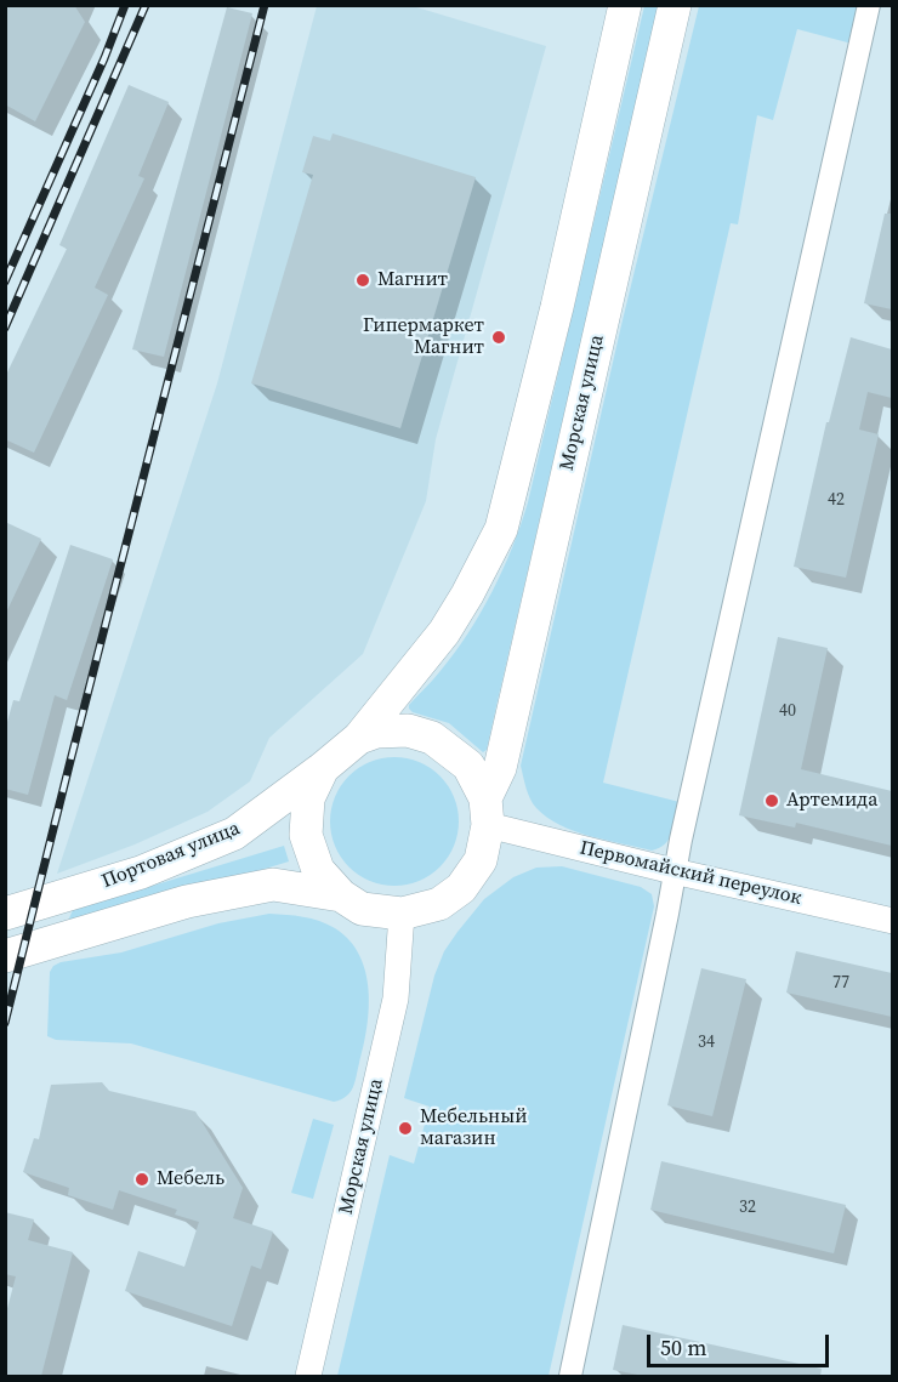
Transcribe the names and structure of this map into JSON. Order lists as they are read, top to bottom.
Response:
{
  "streets": {
    "main road": ["Морская улица", "Портовая улица"],
    "street": ["Первомайский переулок"]
  },
  "crossings": [
    ["Морская улица", "Портовая улица"],
    ["Морская улица", "Первомайский переулок"],
    ["Портовая улица", "Первомайский переулок"]
  ],
  "places": [
    "Магнит",
    "Гипермаркет Магнит",
    "Артемида",
    "Мебельный магазин",
    "Мебель"
  ],
  "house_numbers": [
    "42",
    "40",
    "77",
    "34",
    "32"
  ],
  "scale_bar": "50 m"
}
